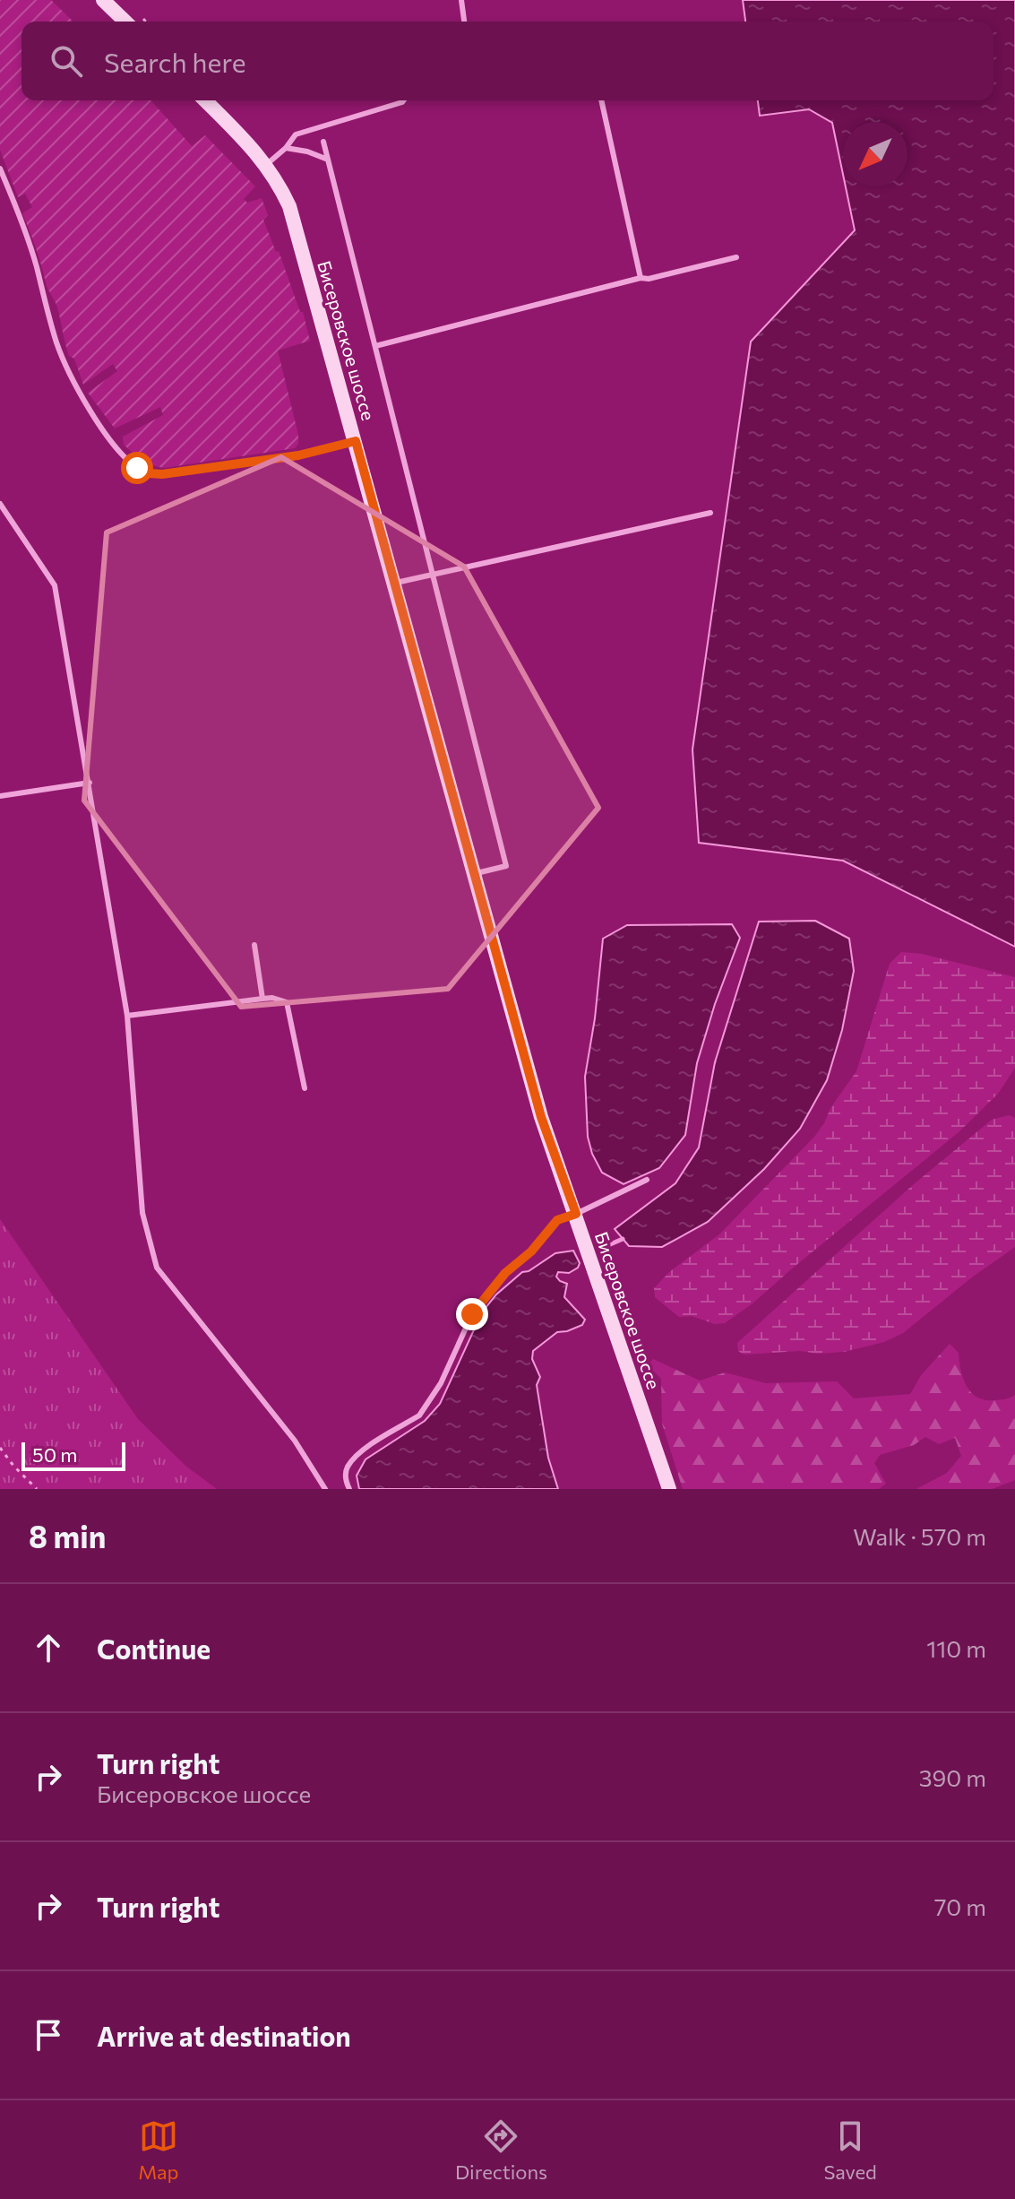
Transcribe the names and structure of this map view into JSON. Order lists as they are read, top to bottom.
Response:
{
  "streets": {
    "main road": ["Бисеровское шоссе"]
  },
  "scale_bar": "50 m",
  "north": "bottom left",
  "page": {
    "search": "Search here",
    "scale": "50 m",
    "heading": ["8 min", "Walk · 570 m"],
    "list": [
      ["Continue", "110 m"],
      ["Turn right", "Бисеровское шоссе", "390 m"],
      ["Turn right", "70 m"],
      "Arrive at destination"
    ],
    "nav": ["Map", "Directions", "Saved"]
  }
}
